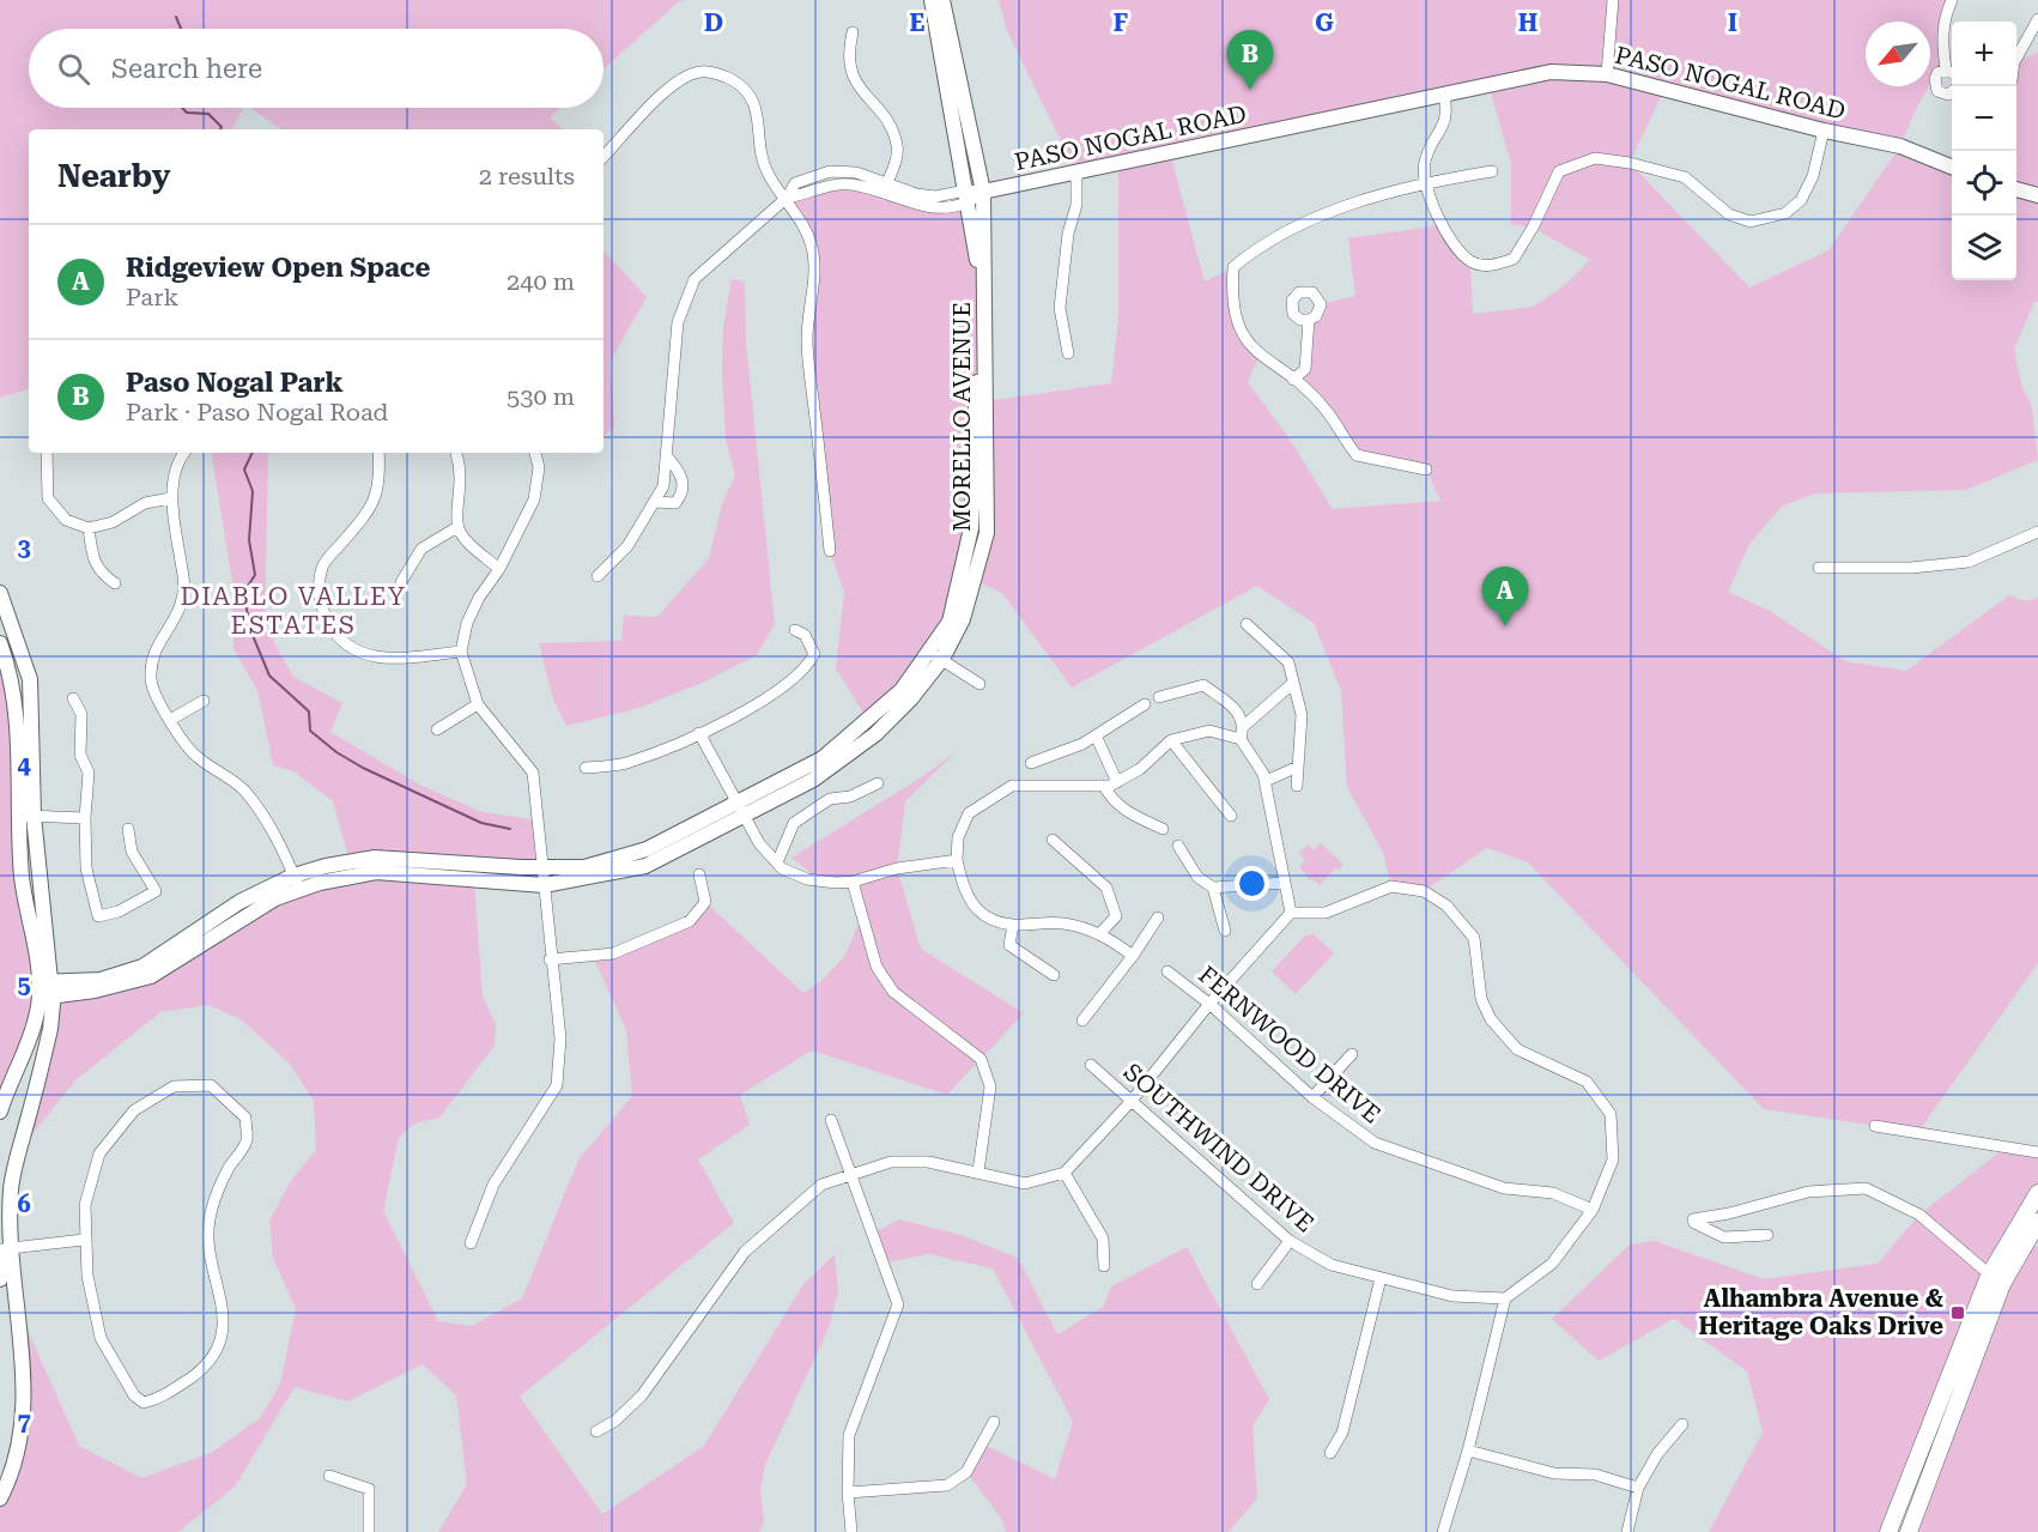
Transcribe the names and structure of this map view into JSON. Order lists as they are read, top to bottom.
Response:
{
  "streets": {
    "street": [
      "PASO NOGAL ROAD",
      "MORELLO AVENUE",
      "FERNWOOD DRIVE",
      "SOUTHWIND DRIVE"
    ]
  },
  "crossings": [
    ["PASO NOGAL ROAD", "MORELLO AVENUE"]
  ],
  "districts": ["DIABLO VALLEY ESTATES"],
  "places": {
    "transit": ["Alhambra Avenue & Heritage Oaks Drive"]
  },
  "north": "bottom left",
  "page": {
    "map_buttons": ["+", "−"],
    "search": "Search here",
    "pins": ["B", "A"],
    "heading": ["Nearby", "2 results"],
    "list": [
      {
        "mark": "A",
        "name": "Ridgeview Open Space",
        "note": "Park",
        "value": "240 m"
      },
      {
        "mark": "B",
        "name": "Paso Nogal Park",
        "note": "Park · Paso Nogal Road",
        "value": "530 m"
      }
    ]
  },
  "grid": {
    "columns": [
      "D",
      "E",
      "F",
      "G",
      "H",
      "I"
    ],
    "rows": [
      "3",
      "4",
      "5",
      "6",
      "7"
    ]
  }
}
